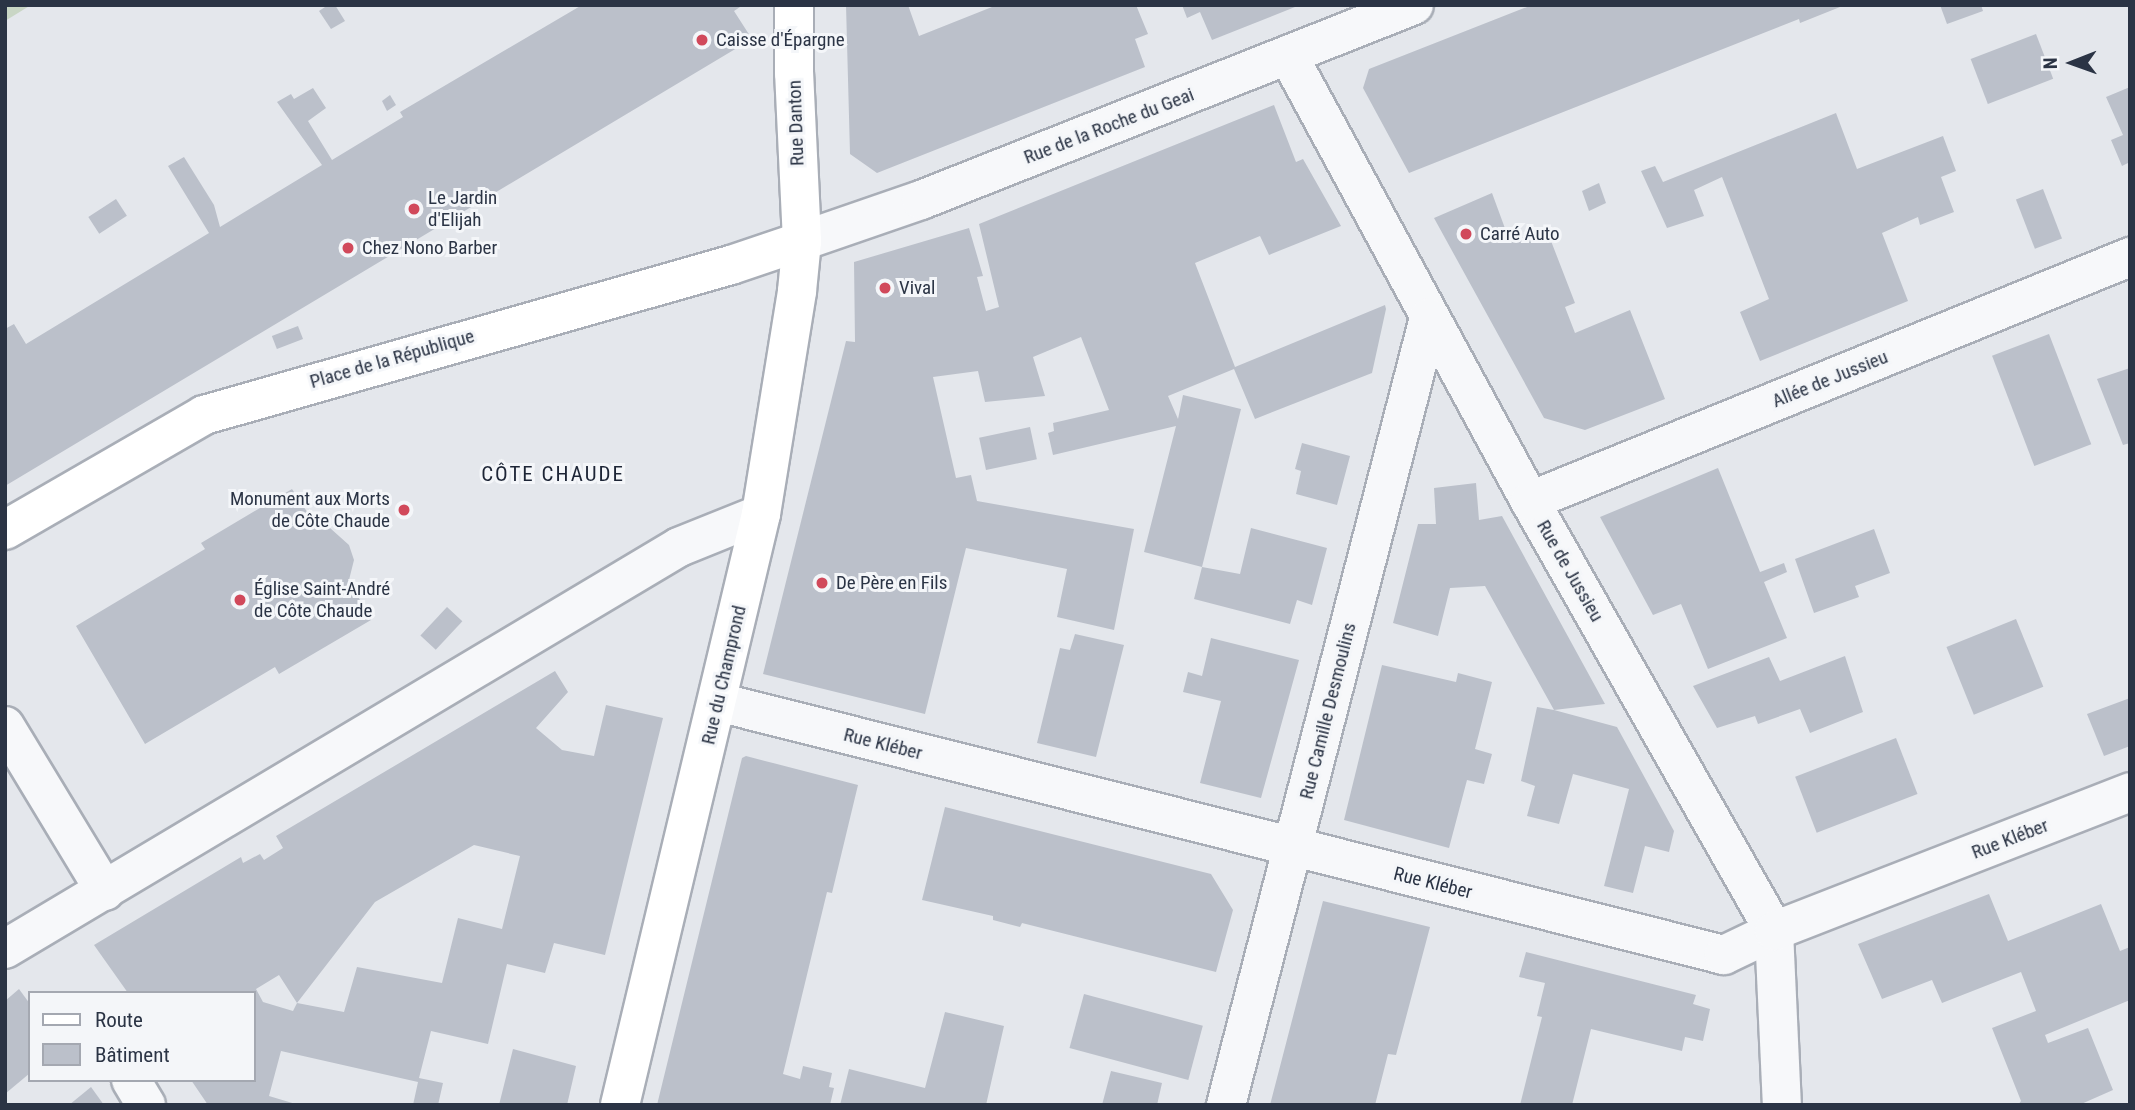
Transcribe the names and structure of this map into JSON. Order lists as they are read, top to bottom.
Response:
{
  "streets": {
    "street": [
      "Rue Danton",
      "Rue de la Roche du Geai",
      "Place de la République",
      "Allée de Jussieu",
      "Rue de Jussieu",
      "Rue du Champrond",
      "Rue Camille Desmoulins",
      "Rue Kléber"
    ]
  },
  "crossings": [
    ["Rue Danton", "Rue de la Roche du Geai"],
    ["Rue Danton", "Place de la République"],
    ["Rue Danton", "Rue du Champrond"],
    ["Rue de la Roche du Geai", "Place de la République"],
    ["Rue de la Roche du Geai", "Rue de Jussieu"],
    ["Rue de la Roche du Geai", "Rue du Champrond"],
    ["Place de la République", "Rue du Champrond"],
    ["Allée de Jussieu", "Rue de Jussieu"],
    ["Rue de Jussieu", "Rue Camille Desmoulins"],
    ["Rue de Jussieu", "Rue Kléber"],
    ["Rue du Champrond", "Rue Kléber"],
    ["Rue Camille Desmoulins", "Rue Kléber"]
  ],
  "districts": ["CÔTE CHAUDE"],
  "places": [
    "Caisse d'Épargne",
    "Le Jardin d'Elijah",
    "Carré Auto",
    "Chez Nono Barber",
    "Vival",
    "Monument aux Morts de Côte Chaude",
    "De Père en Fils",
    "Église Saint-André de Côte Chaude"
  ],
  "legend": ["Route", "Bâtiment"],
  "north": "left"
}
